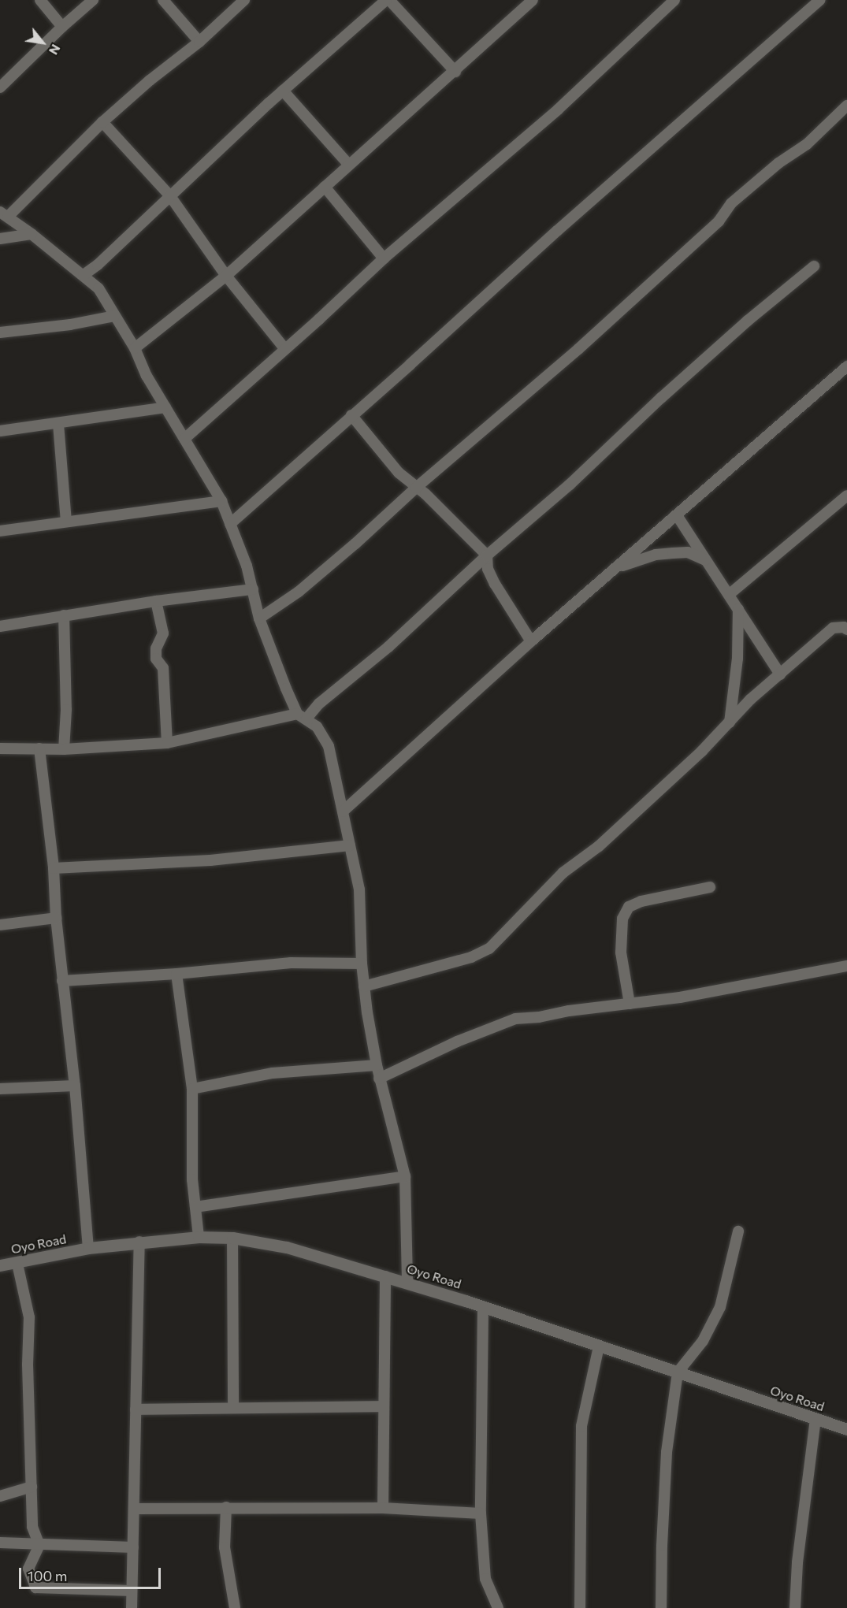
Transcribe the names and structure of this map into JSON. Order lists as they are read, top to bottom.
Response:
{
  "streets": {
    "street": ["Oyo Road"]
  },
  "scale_bar": "100 m",
  "north": "bottom right"
}
